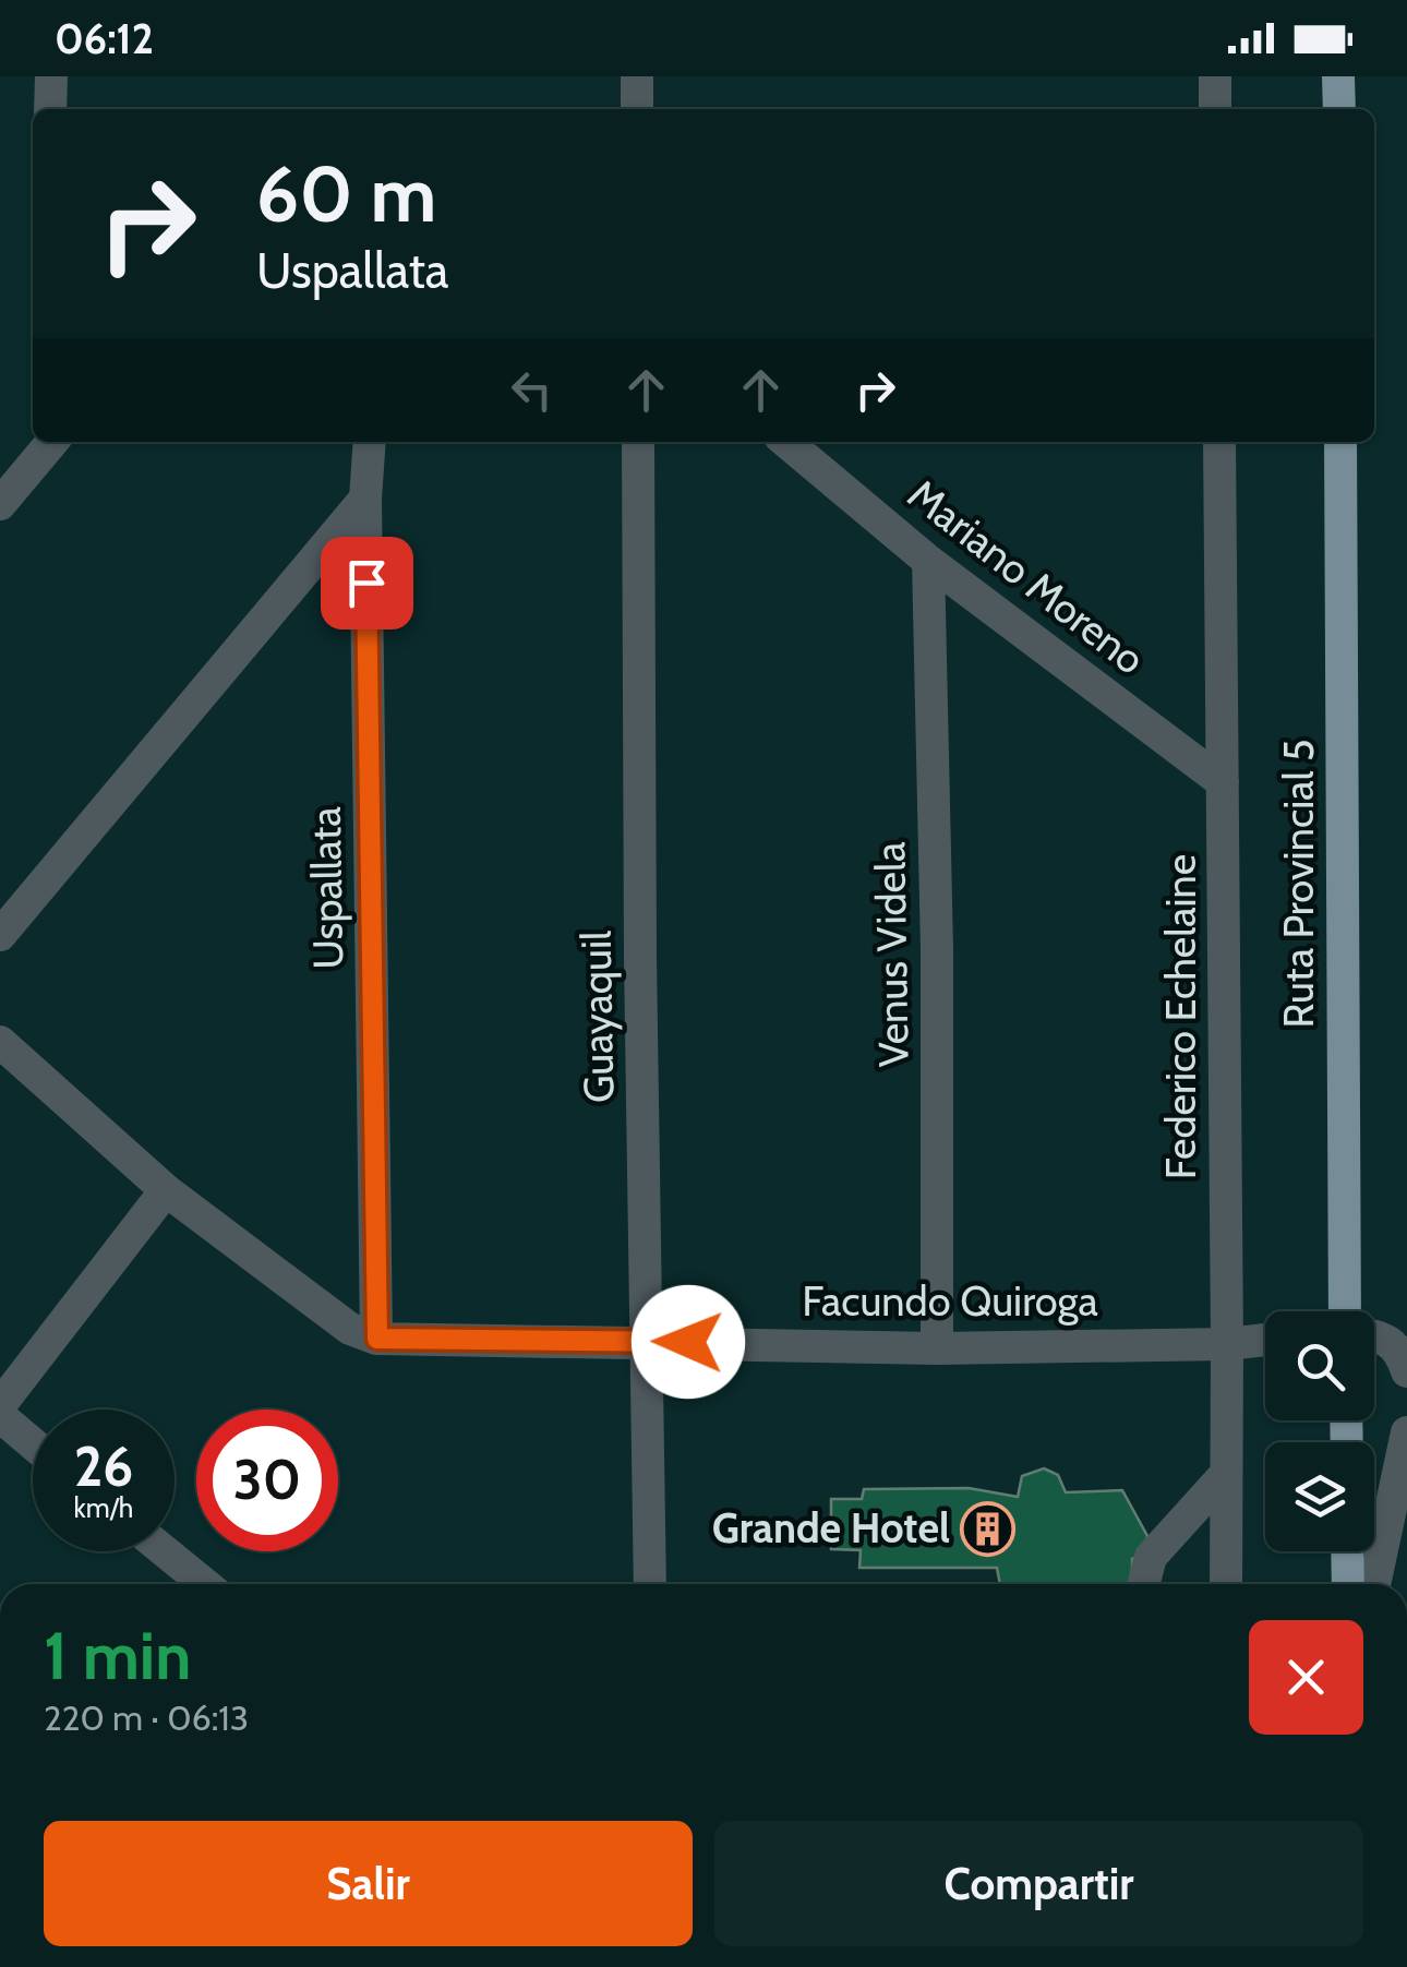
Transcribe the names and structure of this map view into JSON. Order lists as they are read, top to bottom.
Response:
{
  "streets": {
    "main road": ["Ruta Provincial 5"],
    "street": [
      "Mariano Moreno",
      "Uspallata",
      "Venus Videla",
      "Guayaquil",
      "Federico Echelaine",
      "Facundo Quiroga"
    ]
  },
  "crossings": [
    ["Mariano Moreno", "Venus Videla"],
    ["Mariano Moreno", "Federico Echelaine"],
    ["Uspallata", "Facundo Quiroga"],
    ["Venus Videla", "Facundo Quiroga"],
    ["Guayaquil", "Facundo Quiroga"],
    ["Federico Echelaine", "Facundo Quiroga"]
  ],
  "places": {
    "building": ["Grande Hotel"]
  },
  "page": {
    "status": "06:12",
    "turn": ["60 m", "Uspallata"],
    "speed": "26 km/h",
    "limit": "30",
    "heading": ["1 min", "220 m · 06:13"],
    "buttons": ["Salir", "Compartir"]
  }
}
